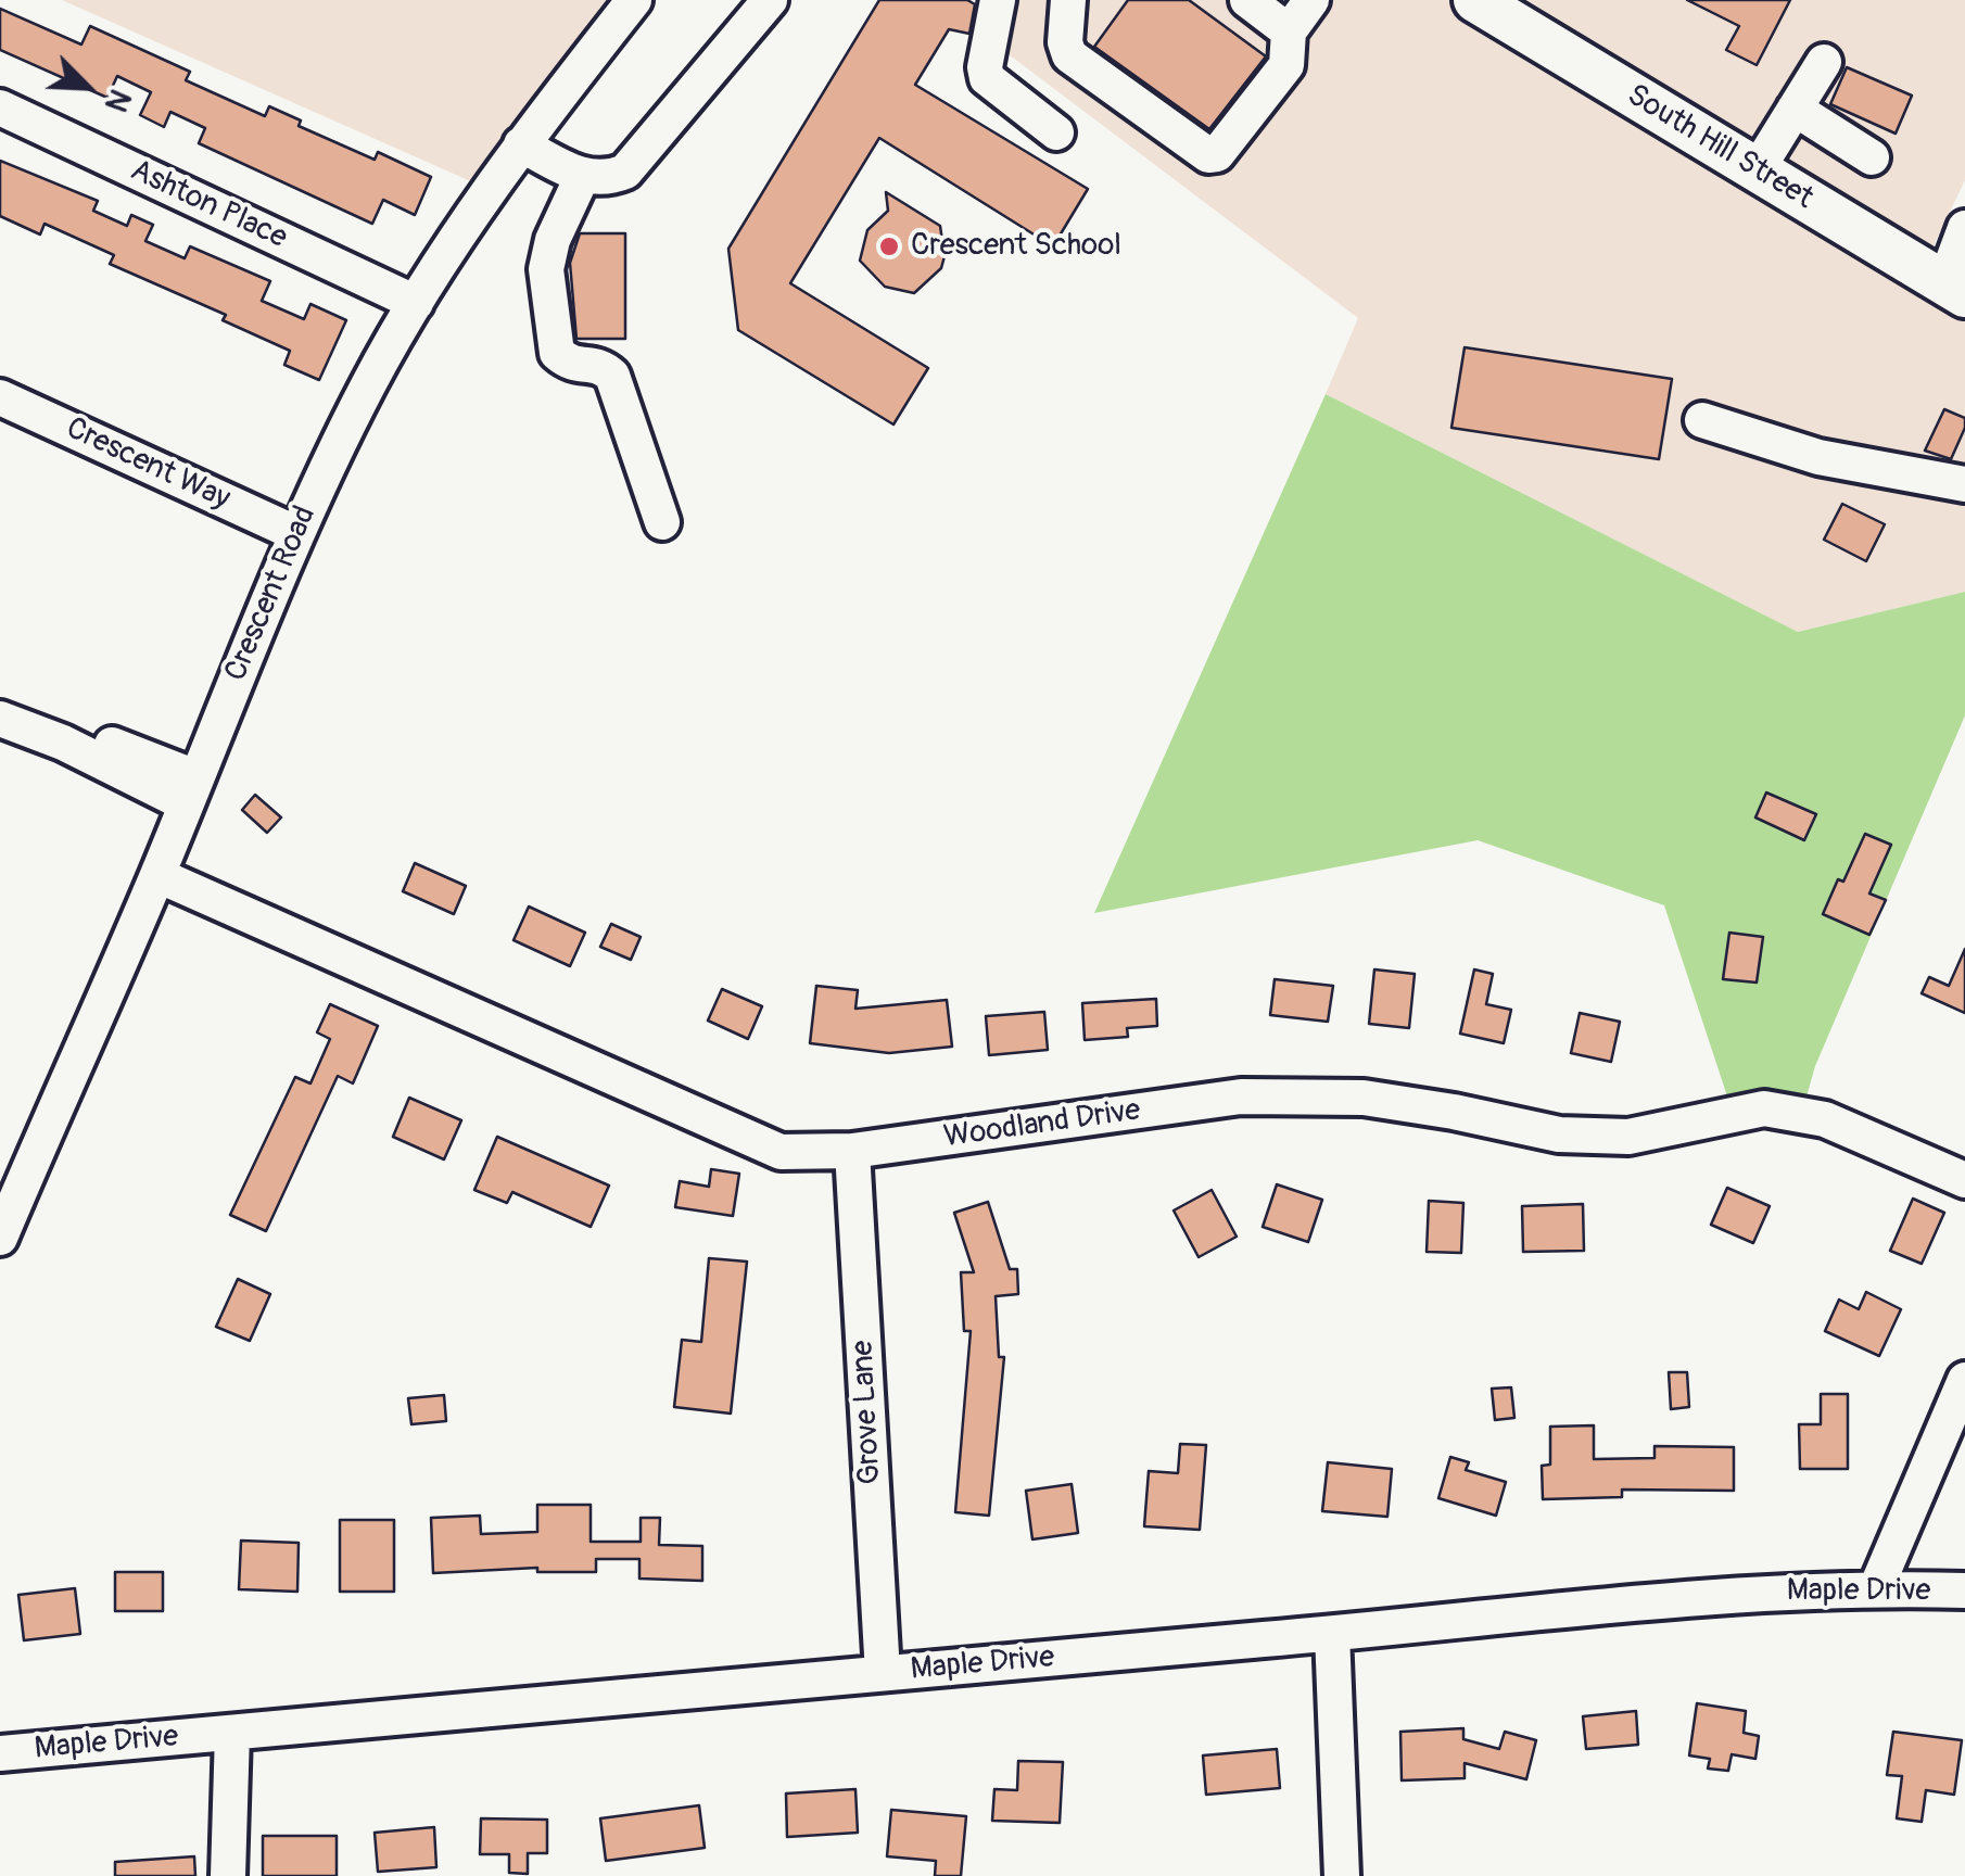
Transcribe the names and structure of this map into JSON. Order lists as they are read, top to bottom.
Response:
{
  "streets": {
    "main road": ["South Hill Street"],
    "street": [
      "Ashton Place",
      "Crescent Way",
      "Crescent Road",
      "Woodland Drive",
      "Grove Lane",
      "Maple Drive"
    ]
  },
  "crossings": [
    ["Ashton Place", "Crescent Road"],
    ["Crescent Way", "Crescent Road"],
    ["Crescent Road", "Woodland Drive"],
    ["Woodland Drive", "Grove Lane"],
    ["Grove Lane", "Maple Drive"]
  ],
  "places": ["Crescent School"],
  "north": "bottom right"
}
